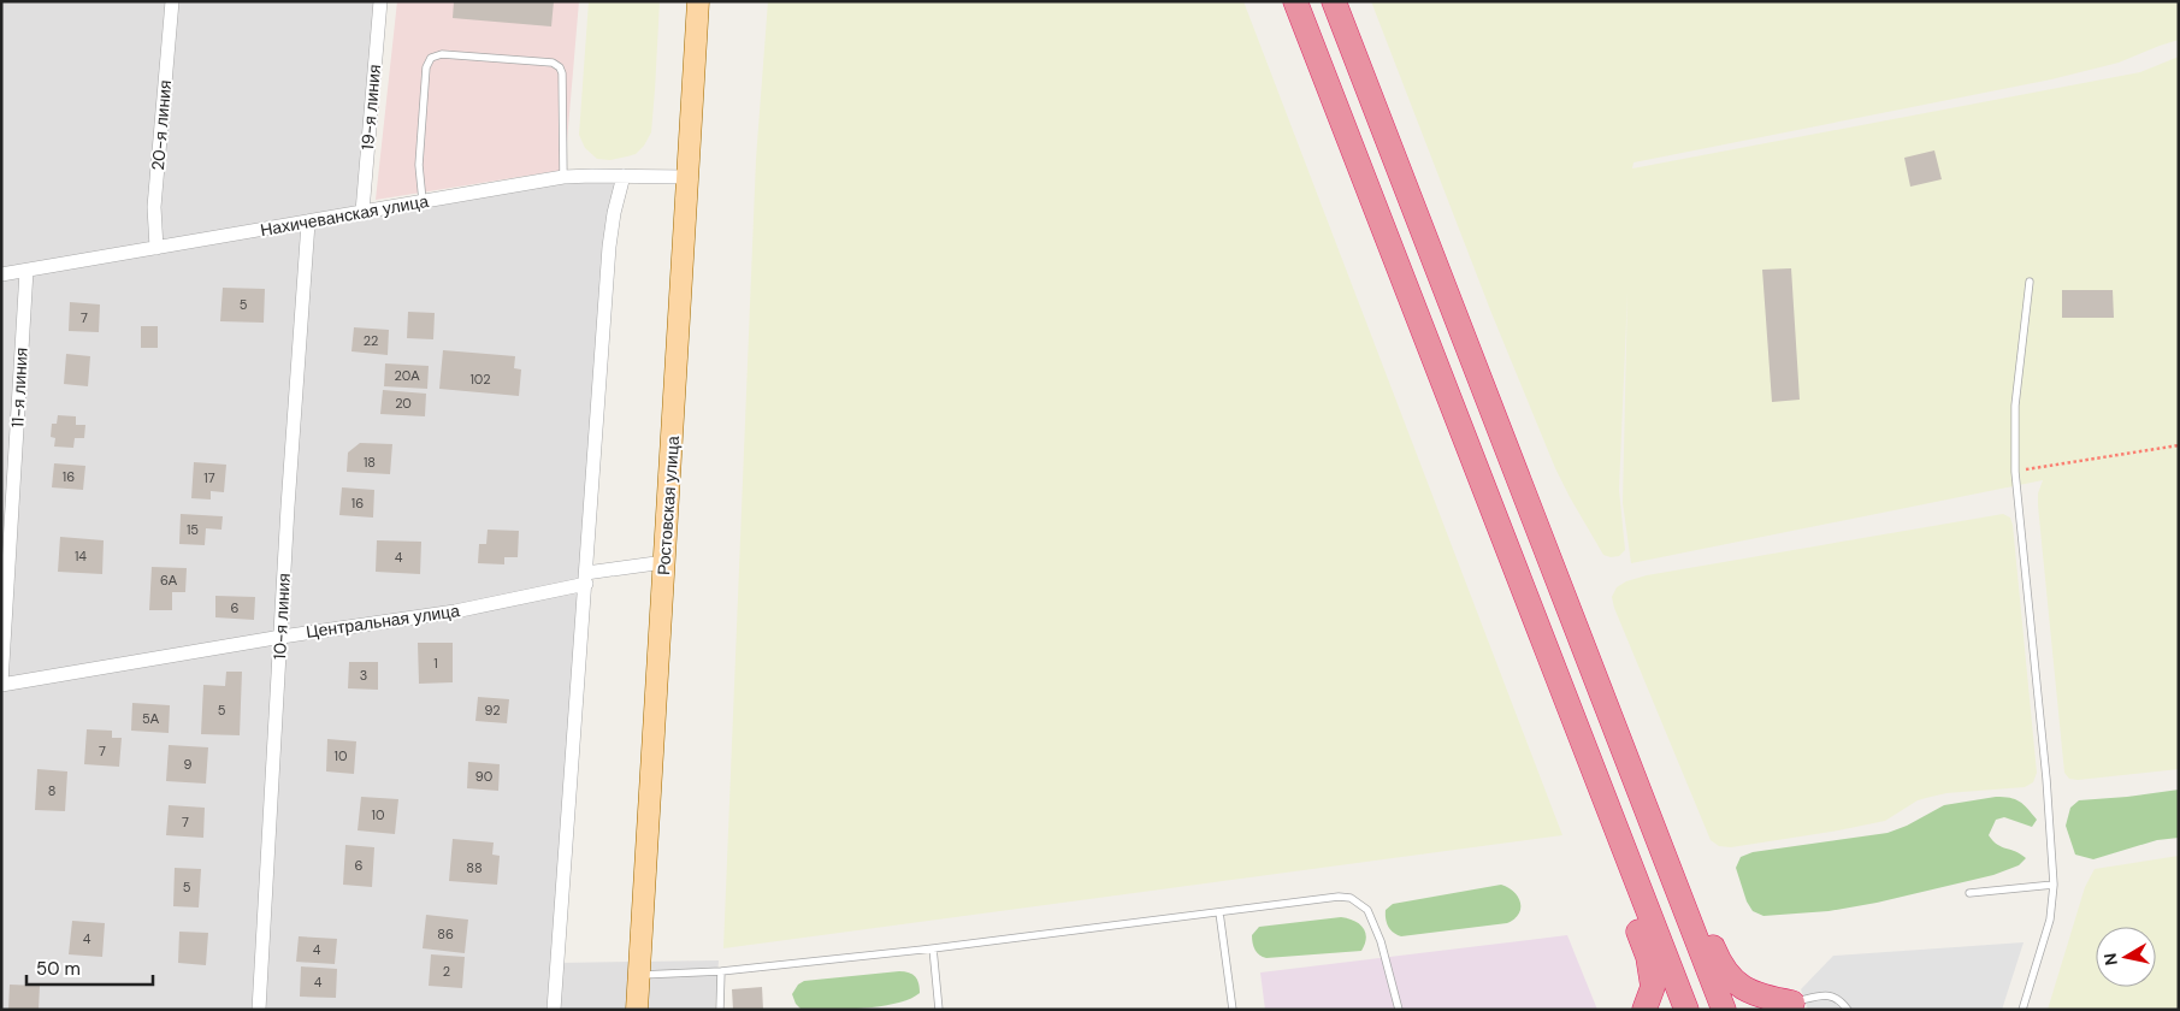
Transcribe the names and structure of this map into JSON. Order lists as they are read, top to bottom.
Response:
{
  "streets": {
    "main road": ["Ростовская улица"],
    "street": [
      "19-я линия",
      "20-я линия",
      "Нахичеванская улица",
      "11-я линия",
      "10-я линия",
      "Центральная улица"
    ]
  },
  "crossings": [
    ["19-я линия", "Нахичеванская улица"],
    ["20-я линия", "Нахичеванская улица"],
    ["Нахичеванская улица", "11-я линия"],
    ["Нахичеванская улица", "Ростовская улица"],
    ["Нахичеванская улица", "10-я линия"],
    ["11-я линия", "Центральная улица"],
    ["Ростовская улица", "Центральная улица"],
    ["10-я линия", "Центральная улица"]
  ],
  "house_numbers": [
    "5",
    "7",
    "22",
    "20А",
    "102",
    "20",
    "18",
    "16",
    "17",
    "16",
    "15",
    "14",
    "4",
    "6А",
    "6",
    "1",
    "3",
    "5",
    "92",
    "5А",
    "7",
    "10",
    "9",
    "90",
    "8",
    "10",
    "7",
    "6",
    "88",
    "5",
    "86",
    "4",
    "4",
    "2",
    "4"
  ],
  "scale_bar": "50 m",
  "north": "left"
}
